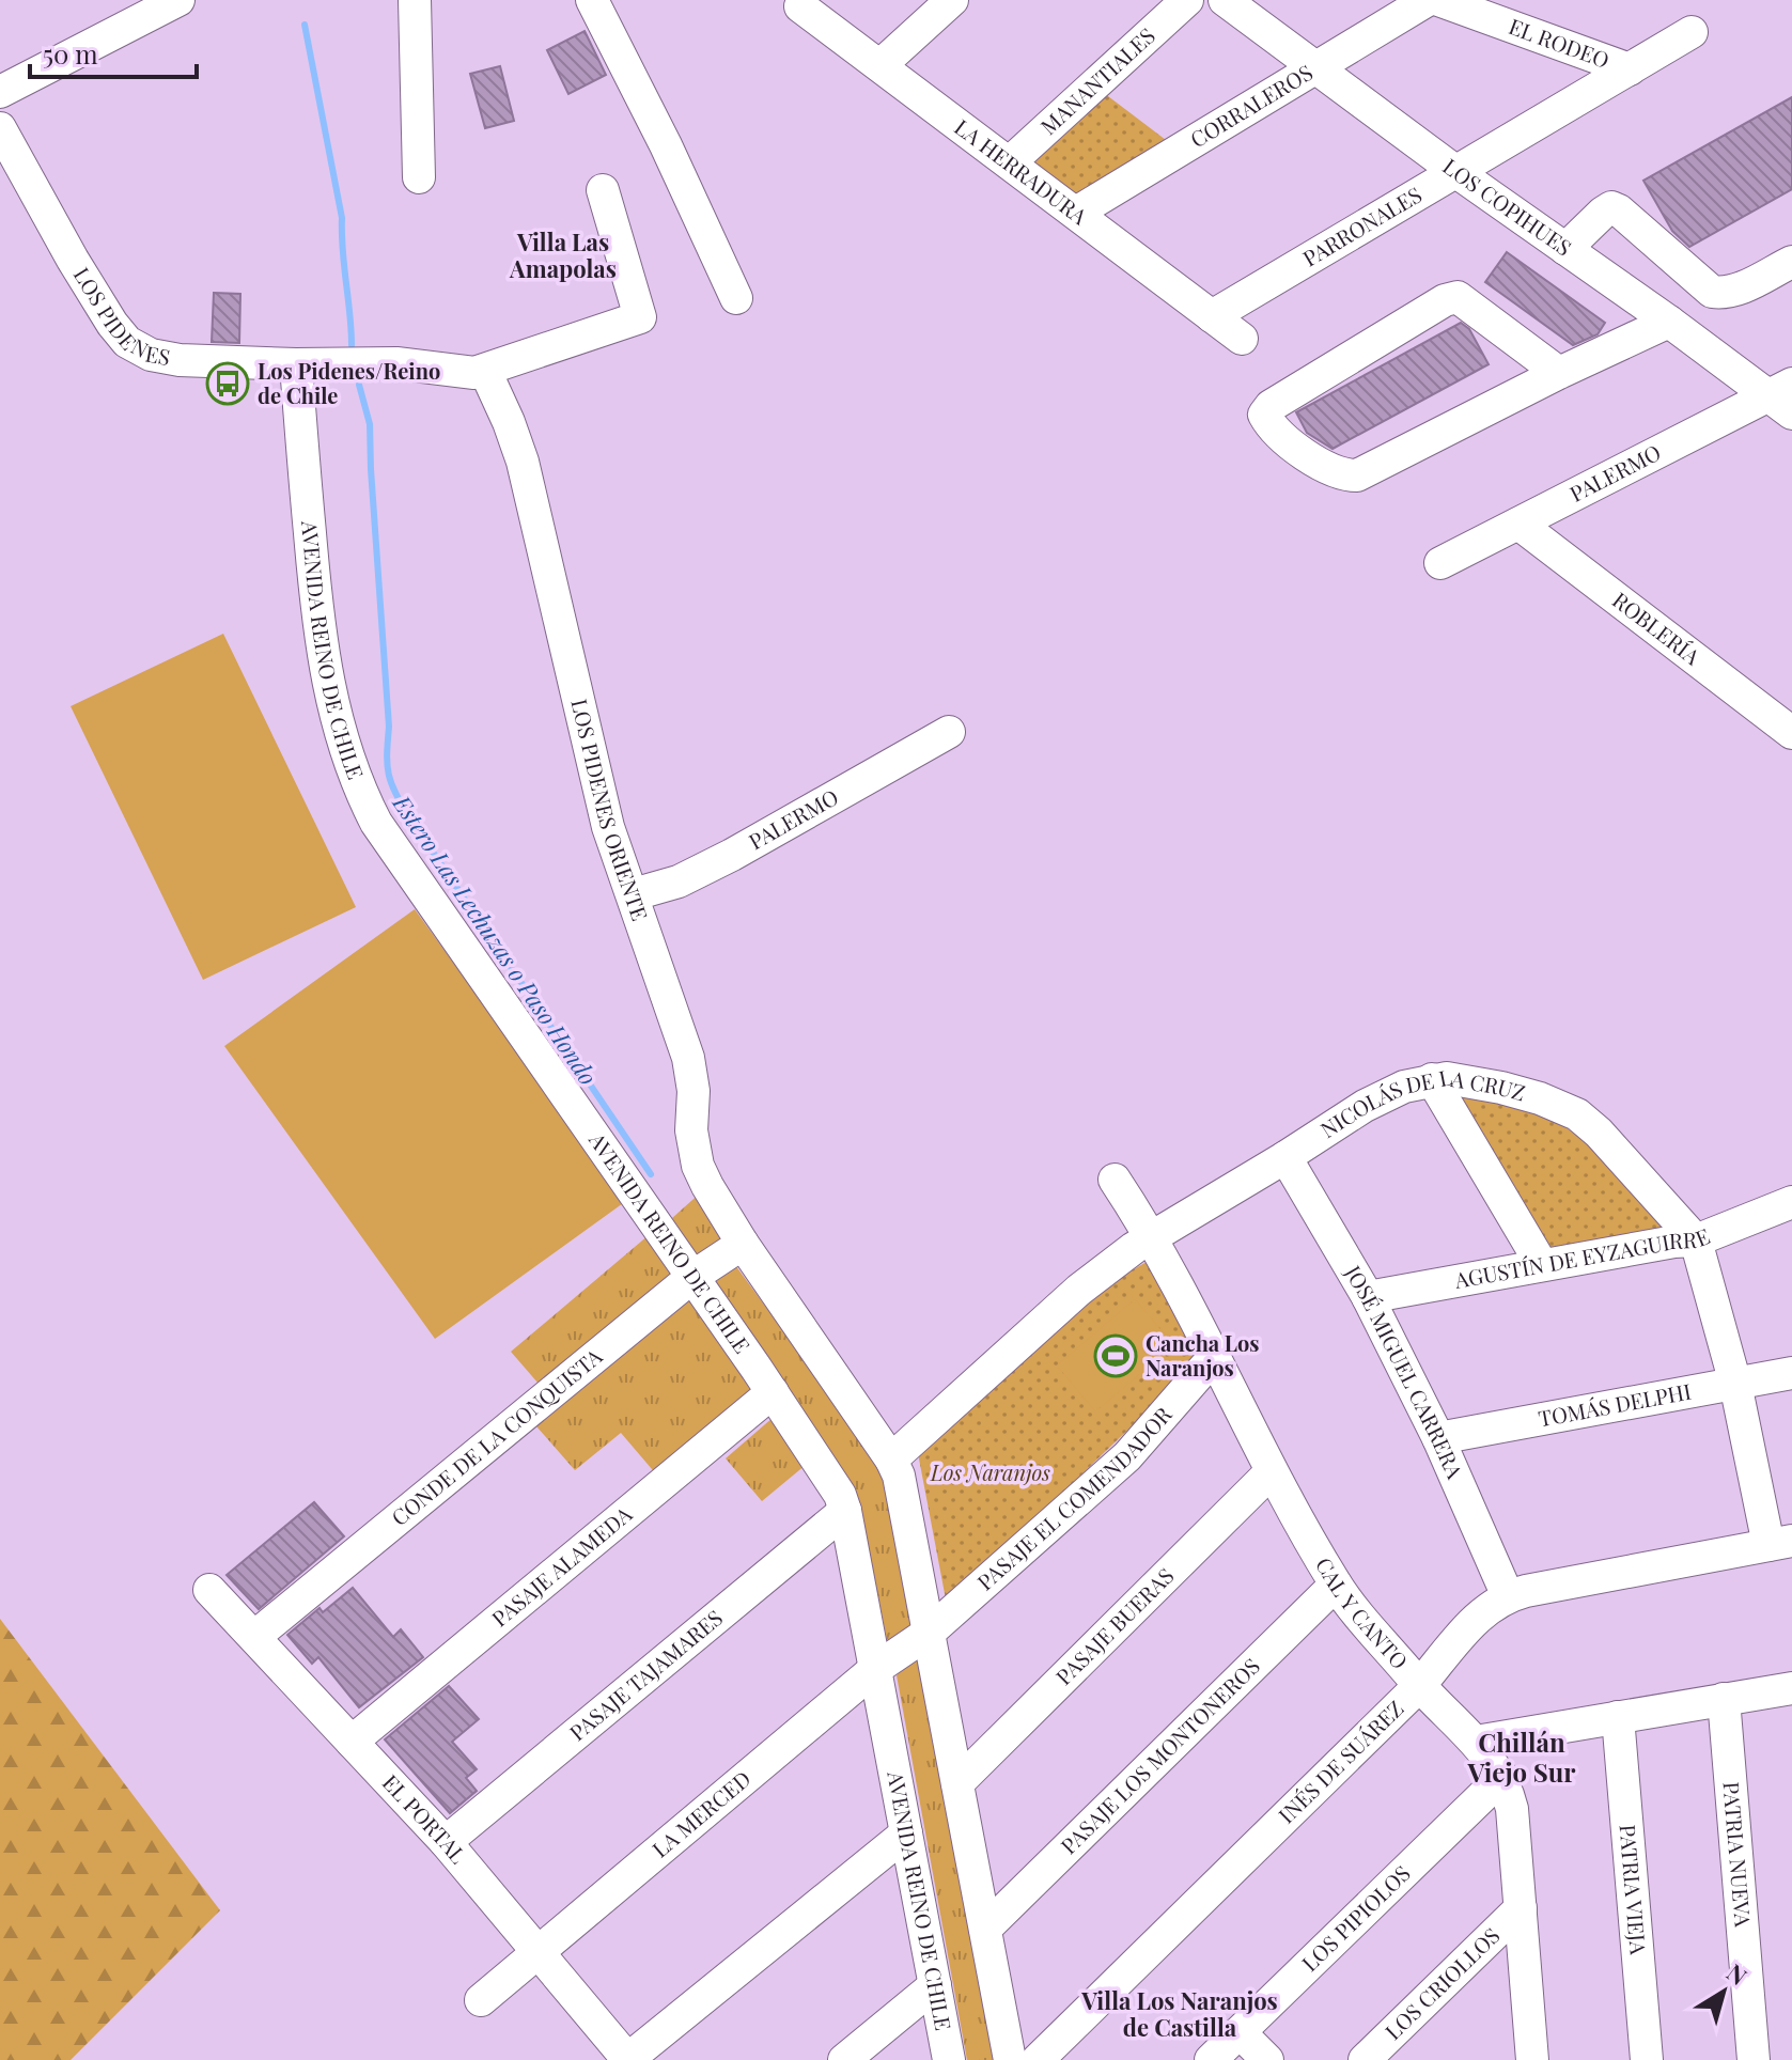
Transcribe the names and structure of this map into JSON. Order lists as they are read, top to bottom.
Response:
{
  "streets": {
    "street": [
      "EL RODEO",
      "MANANTIALES",
      "CORRALEROS",
      "LA HERRADURA",
      "LOS COPIHUES",
      "PARRONALES",
      "LOS PIDENES",
      "PALERMO",
      "ROBLERÍA",
      "AVENIDA REINO DE CHILE",
      "LOS PIDENES ORIENTE",
      "NICOLÁS DE LA CRUZ",
      "AGUSTÍN DE EYZAGUIRRE",
      "JOSÉ MIGUEL CARRERA",
      "TOMÁS DELPHI",
      "CONDE DE LA CONQUISTA",
      "PASAJE EL COMENDADOR",
      "PASAJE ALAMEDA",
      "CAL Y CANTO",
      "PASAJE BUERAS",
      "PASAJE TAJAMARES",
      "PASAJE LOS MONTONEROS",
      "INÉS DE SUÁREZ",
      "LA MERCED",
      "EL PORTAL",
      "PATRIA NUEVA",
      "PATRIA VIEJA",
      "LOS PIPIOLOS",
      "LOS CRIOLLOS"
    ]
  },
  "crossings": [
    ["EL RODEO", "PARRONALES"],
    ["MANANTIALES", "LA HERRADURA"],
    ["CORRALEROS", "LA HERRADURA"],
    ["CORRALEROS", "LOS COPIHUES"],
    ["LA HERRADURA", "PARRONALES"],
    ["LOS COPIHUES", "PARRONALES"],
    ["LOS COPIHUES", "PALERMO"],
    ["LOS PIDENES", "AVENIDA REINO DE CHILE"],
    ["LOS PIDENES", "LOS PIDENES ORIENTE"],
    ["PALERMO", "ROBLERÍA"],
    ["PALERMO", "LOS PIDENES ORIENTE"],
    ["AVENIDA REINO DE CHILE", "CONDE DE LA CONQUISTA"],
    ["AVENIDA REINO DE CHILE", "PASAJE ALAMEDA"],
    ["AVENIDA REINO DE CHILE", "PASAJE TAJAMARES"],
    ["AVENIDA REINO DE CHILE", "LA MERCED"],
    ["LOS PIDENES ORIENTE", "CONDE DE LA CONQUISTA"],
    ["NICOLÁS DE LA CRUZ", "AGUSTÍN DE EYZAGUIRRE"],
    ["NICOLÁS DE LA CRUZ", "JOSÉ MIGUEL CARRERA"],
    ["NICOLÁS DE LA CRUZ", "TOMÁS DELPHI"],
    ["NICOLÁS DE LA CRUZ", "CAL Y CANTO"],
    ["NICOLÁS DE LA CRUZ", "INÉS DE SUÁREZ"],
    ["AGUSTÍN DE EYZAGUIRRE", "JOSÉ MIGUEL CARRERA"],
    ["JOSÉ MIGUEL CARRERA", "TOMÁS DELPHI"],
    ["JOSÉ MIGUEL CARRERA", "INÉS DE SUÁREZ"],
    ["CONDE DE LA CONQUISTA", "EL PORTAL"],
    ["PASAJE EL COMENDADOR", "CAL Y CANTO"],
    ["PASAJE EL COMENDADOR", "LA MERCED"],
    ["PASAJE ALAMEDA", "EL PORTAL"],
    ["CAL Y CANTO", "PASAJE BUERAS"],
    ["CAL Y CANTO", "PASAJE LOS MONTONEROS"],
    ["CAL Y CANTO", "INÉS DE SUÁREZ"],
    ["CAL Y CANTO", "LOS PIPIOLOS"],
    ["CAL Y CANTO", "LOS CRIOLLOS"],
    ["PASAJE TAJAMARES", "EL PORTAL"],
    ["LA MERCED", "EL PORTAL"]
  ],
  "districts": ["Villa Las Amapolas", "Chillán Viejo Sur", "Villa Los Naranjos de Castilla"],
  "water": ["Estero Las Lechuzas o Paso Hondo"],
  "parks": ["Los Naranjos"],
  "places": {
    "bus stop": ["Los Pidenes/Reino de Chile"],
    "sports": ["Cancha Los Naranjos"]
  },
  "scale_bar": "50 m",
  "north": "top right"
}
